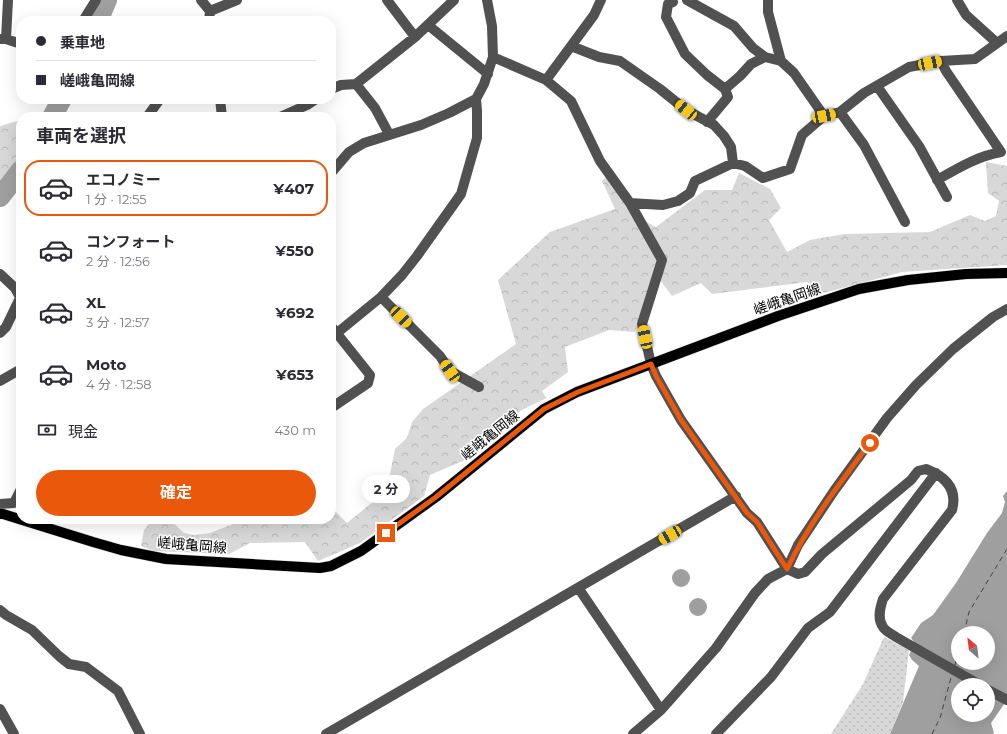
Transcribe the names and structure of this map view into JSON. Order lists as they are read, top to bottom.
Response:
{
  "streets": {
    "main road": ["嵯峨亀岡線"]
  },
  "north": "top left",
  "page": {
    "banner": ["乗車地", "嵯峨亀岡線"],
    "heading": "車両を選択",
    "list": [
      {
        "name": "エコノミー",
        "note": "1 分 · 12:55",
        "value": "¥407"
      },
      {
        "name": "コンフォート",
        "note": "2 分 · 12:56",
        "value": "¥550"
      },
      {
        "name": "XL",
        "note": "3 分 · 12:57",
        "value": "¥692"
      },
      {
        "name": "Moto",
        "note": "4 分 · 12:58",
        "value": "¥653"
      }
    ],
    "pay": ["現金", "430 m"],
    "buttons": "確定",
    "bubble": "2 分"
  }
}
